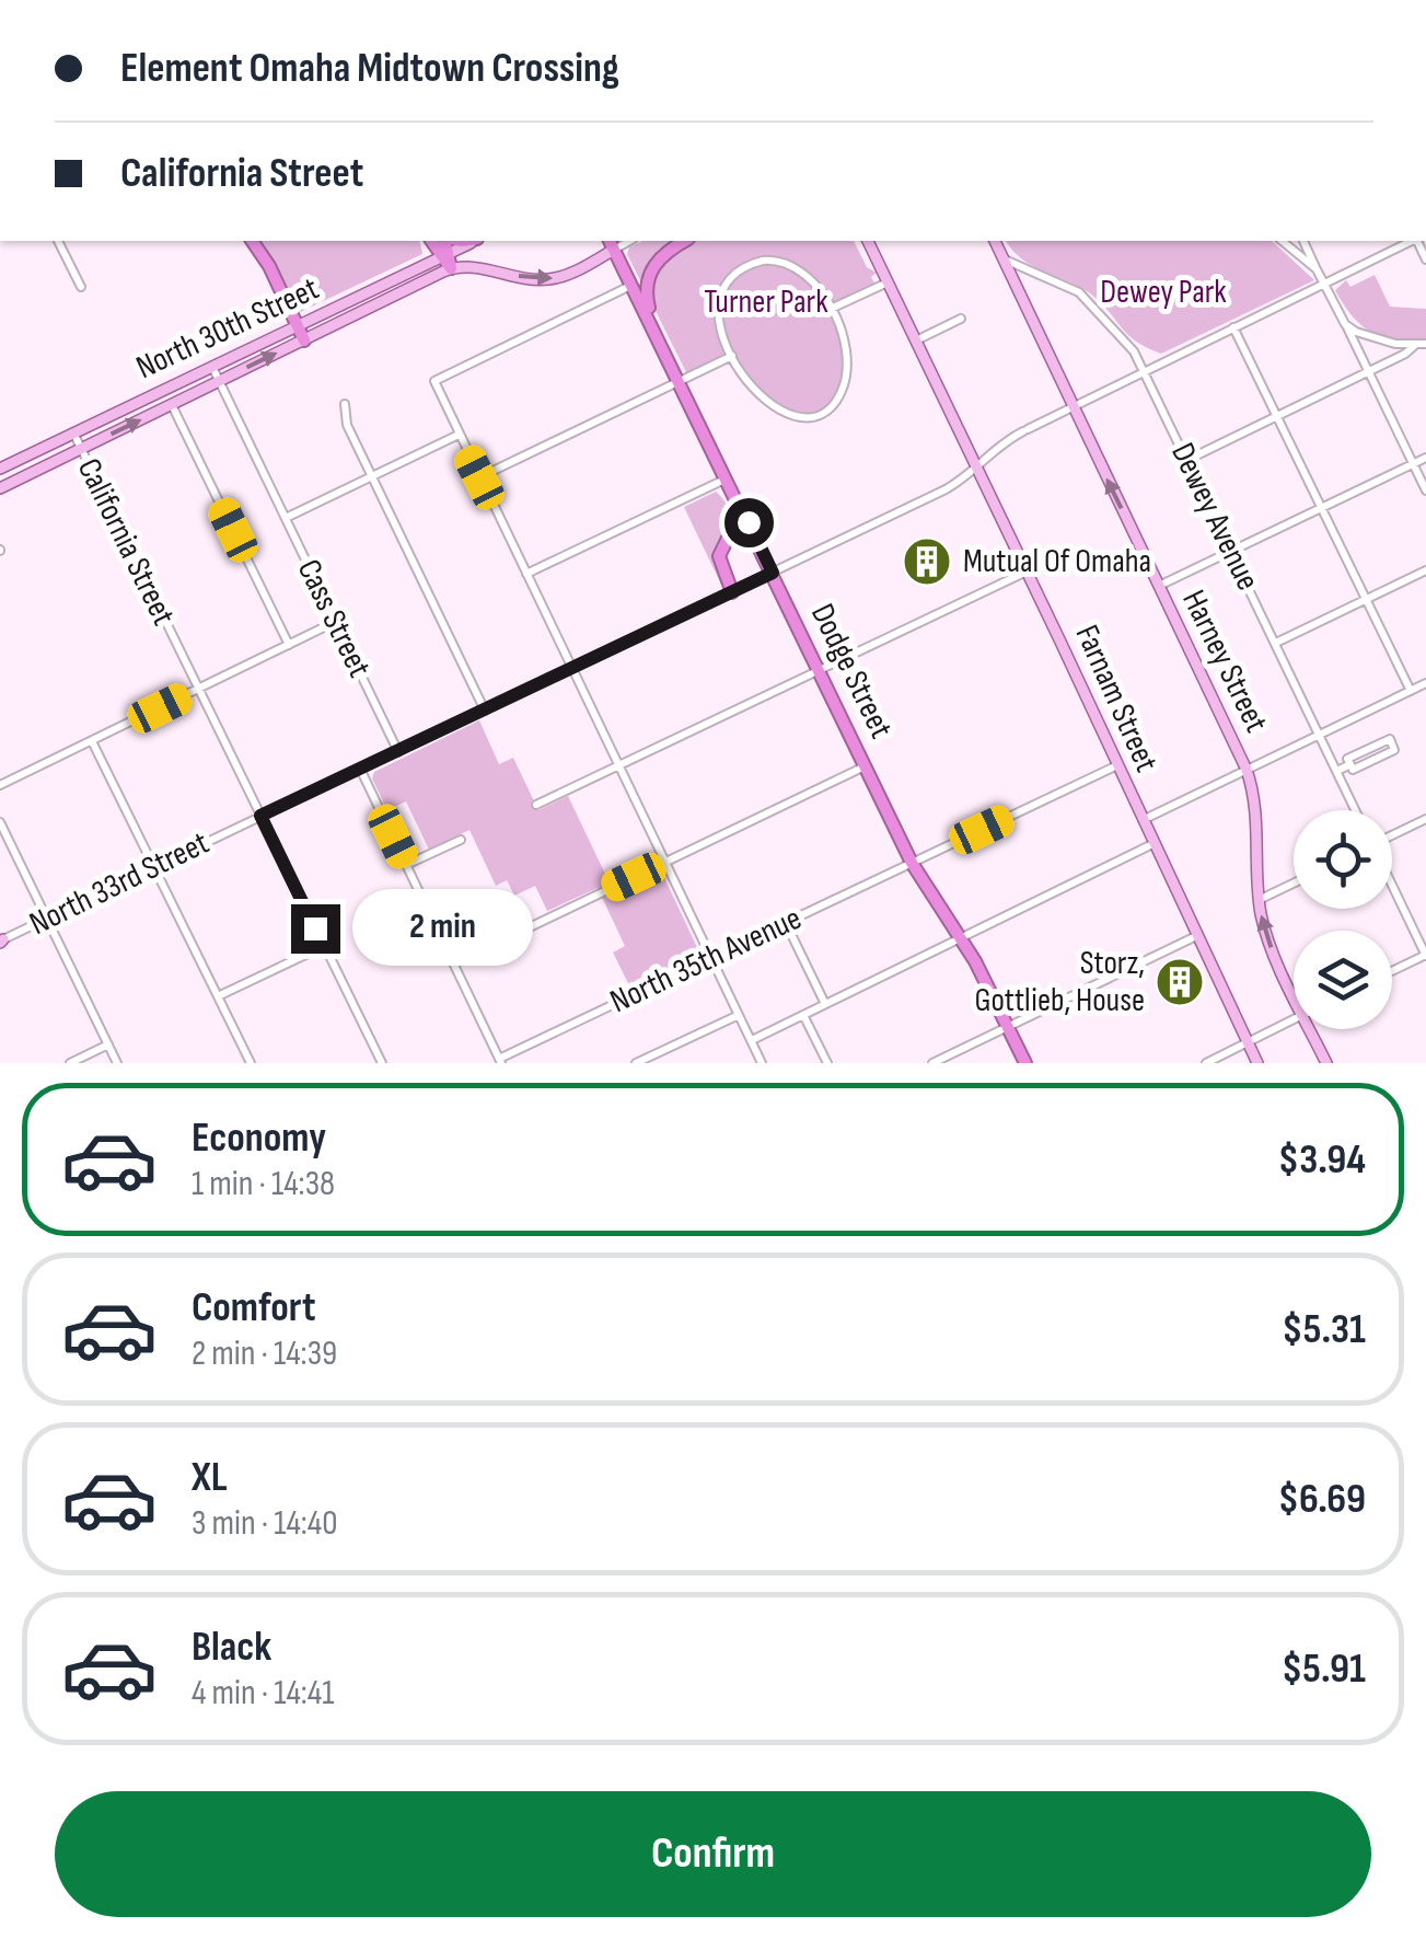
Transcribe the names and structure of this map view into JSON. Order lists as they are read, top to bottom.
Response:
{
  "streets": {
    "highway": ["Dodge Street"],
    "main road": ["North 30th Street", "Harney Street", "Farnam Street"],
    "street": [
      "Dewey Avenue",
      "California Street",
      "Cass Street",
      "North 33rd Street",
      "North 35th Avenue"
    ]
  },
  "crossings": [
    ["North 30th Street", "California Street"],
    ["North 30th Street", "Cass Street"],
    ["Dewey Avenue", "Harney Street"],
    ["Dewey Avenue", "North 33rd Street"],
    ["California Street", "North 33rd Street"],
    ["Cass Street", "North 33rd Street"],
    ["Harney Street", "North 33rd Street"],
    ["Dodge Street", "North 33rd Street"],
    ["Dodge Street", "North 35th Avenue"],
    ["Farnam Street", "North 33rd Street"],
    ["Farnam Street", "North 35th Avenue"]
  ],
  "parks": ["Dewey Park", "Turner Park"],
  "places": {
    "building": ["Mutual Of Omaha", "Storz, Gottlieb, House"]
  },
  "page": {
    "banner": ["Element Omaha Midtown Crossing", "California Street"],
    "bubble": "2 min",
    "list": [
      {
        "name": "Economy",
        "note": "1 min · 14:38",
        "value": "$3.94"
      },
      {
        "name": "Comfort",
        "note": "2 min · 14:39",
        "value": "$5.31"
      },
      {
        "name": "XL",
        "note": "3 min · 14:40",
        "value": "$6.69"
      },
      {
        "name": "Black",
        "note": "4 min · 14:41",
        "value": "$5.91"
      }
    ],
    "buttons": "Confirm"
  }
}
